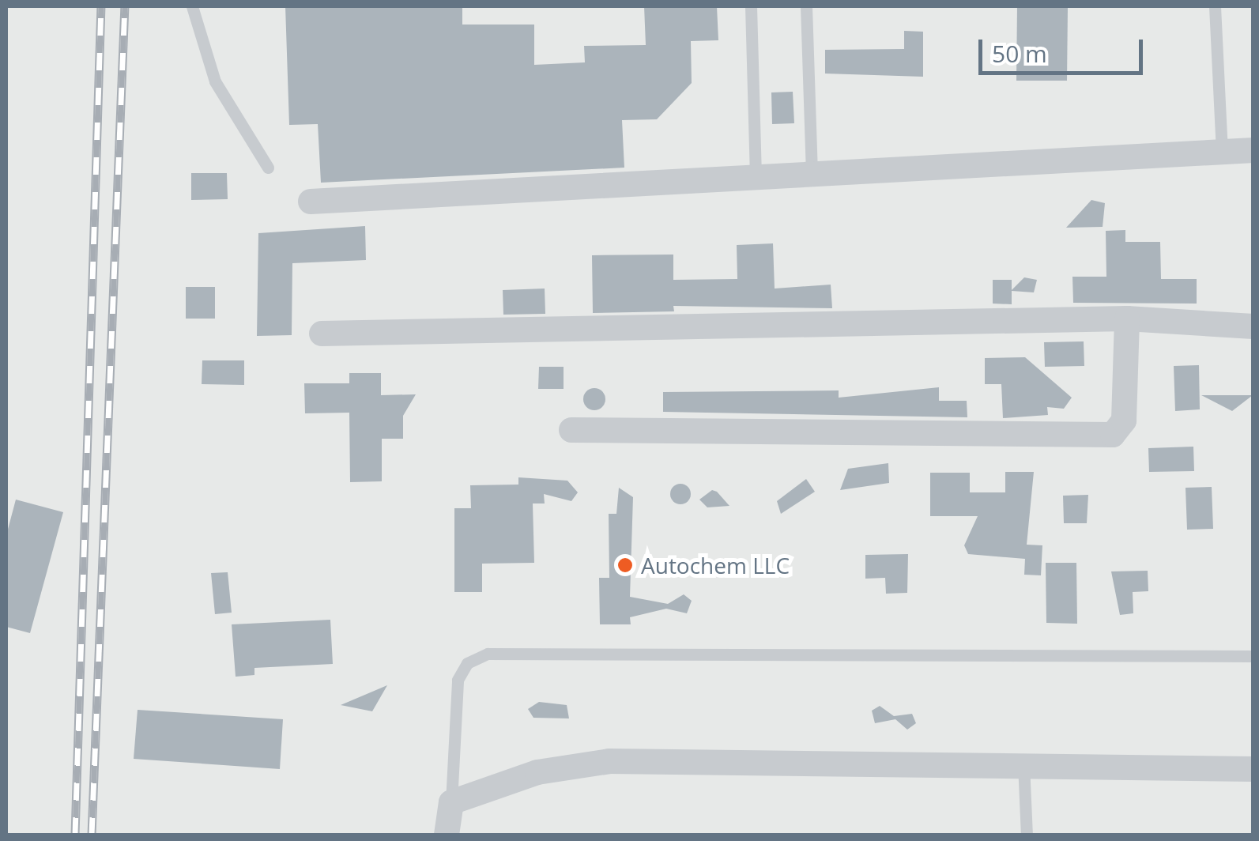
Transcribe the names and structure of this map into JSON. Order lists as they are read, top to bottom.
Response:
{
  "places": ["Autochem LLC"],
  "scale_bar": "50 m"
}
